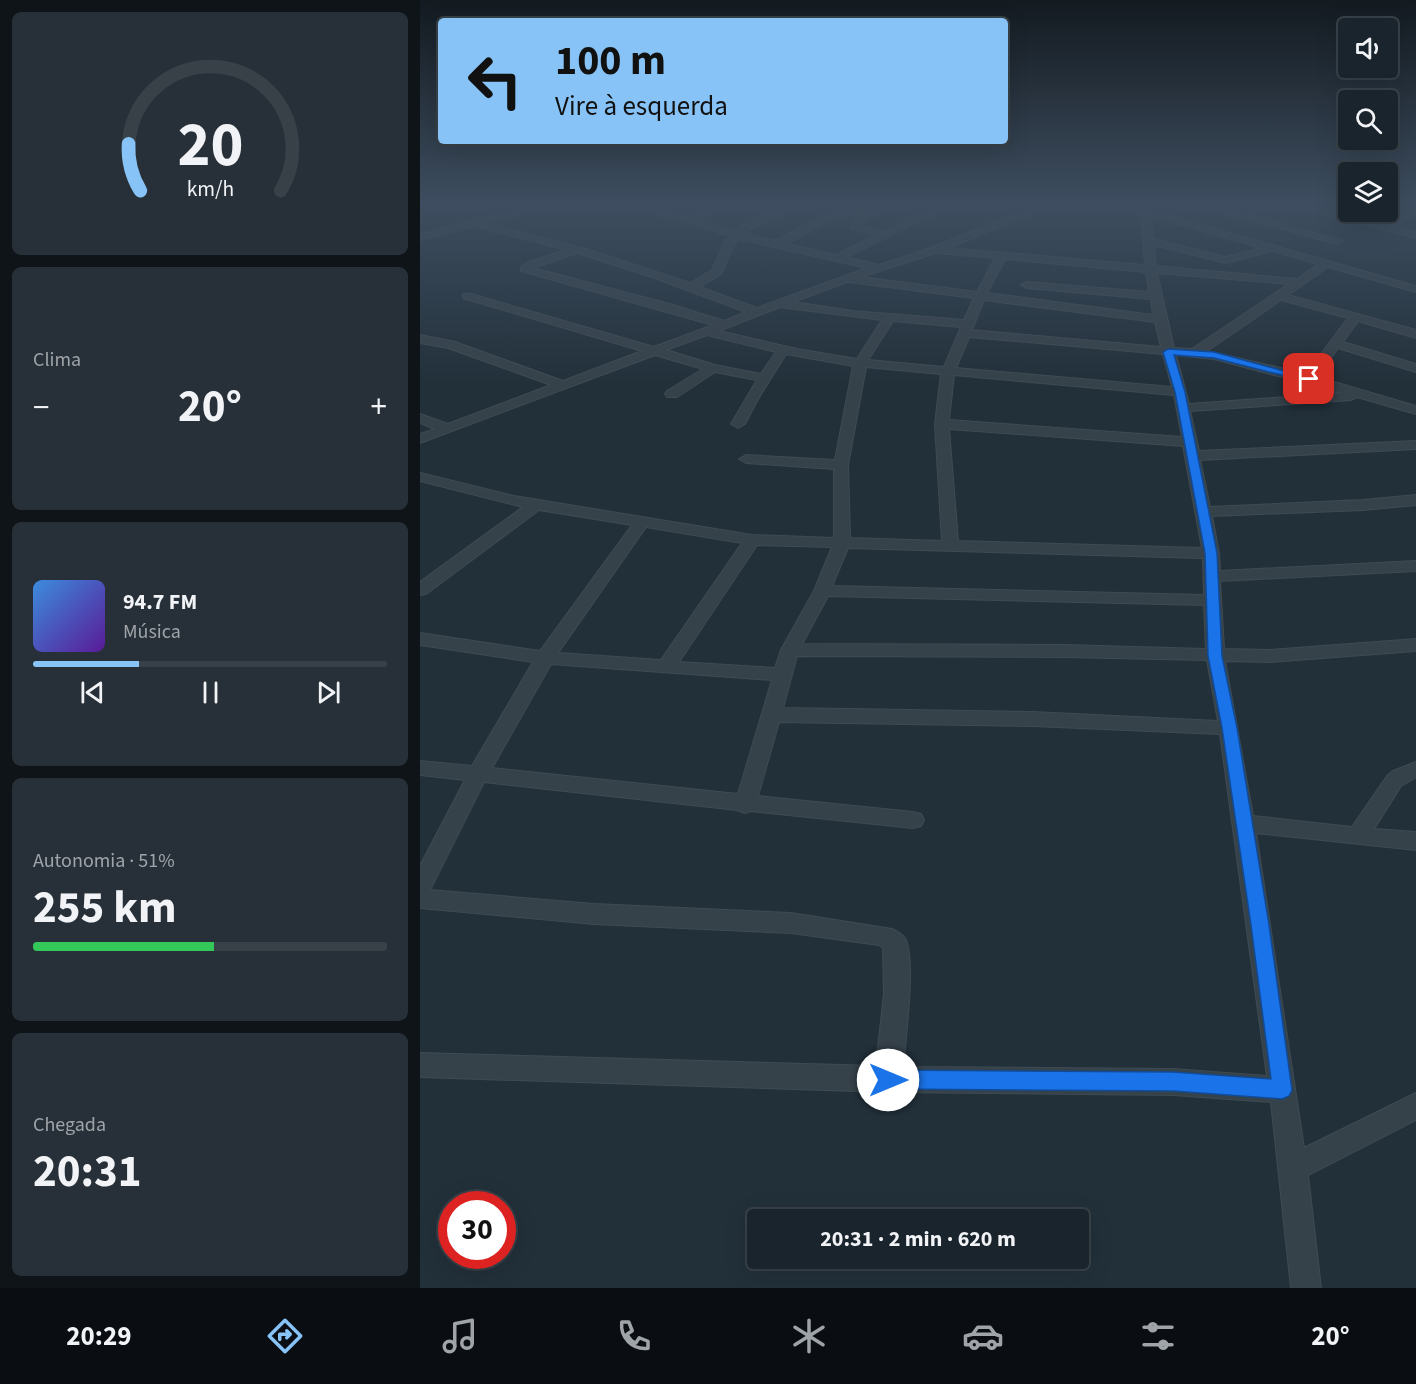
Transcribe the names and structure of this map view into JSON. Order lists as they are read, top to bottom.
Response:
{
  "page": {
    "turn": ["100 m", "Vire à esquerda"],
    "tile": [
      "Clima",
      ["Autonomia · 51%", "255 km"],
      ["Chegada", "20:31"]
    ],
    "heat": ["−", "20°", "+"],
    "song": ["94.7 FM", "Música"],
    "limit": "30",
    "trip": "20:31 · 2 min · 620 m",
    "tabs": ["20:29", "20°"],
    "gauge": ["20", "km/h"]
  }
}
